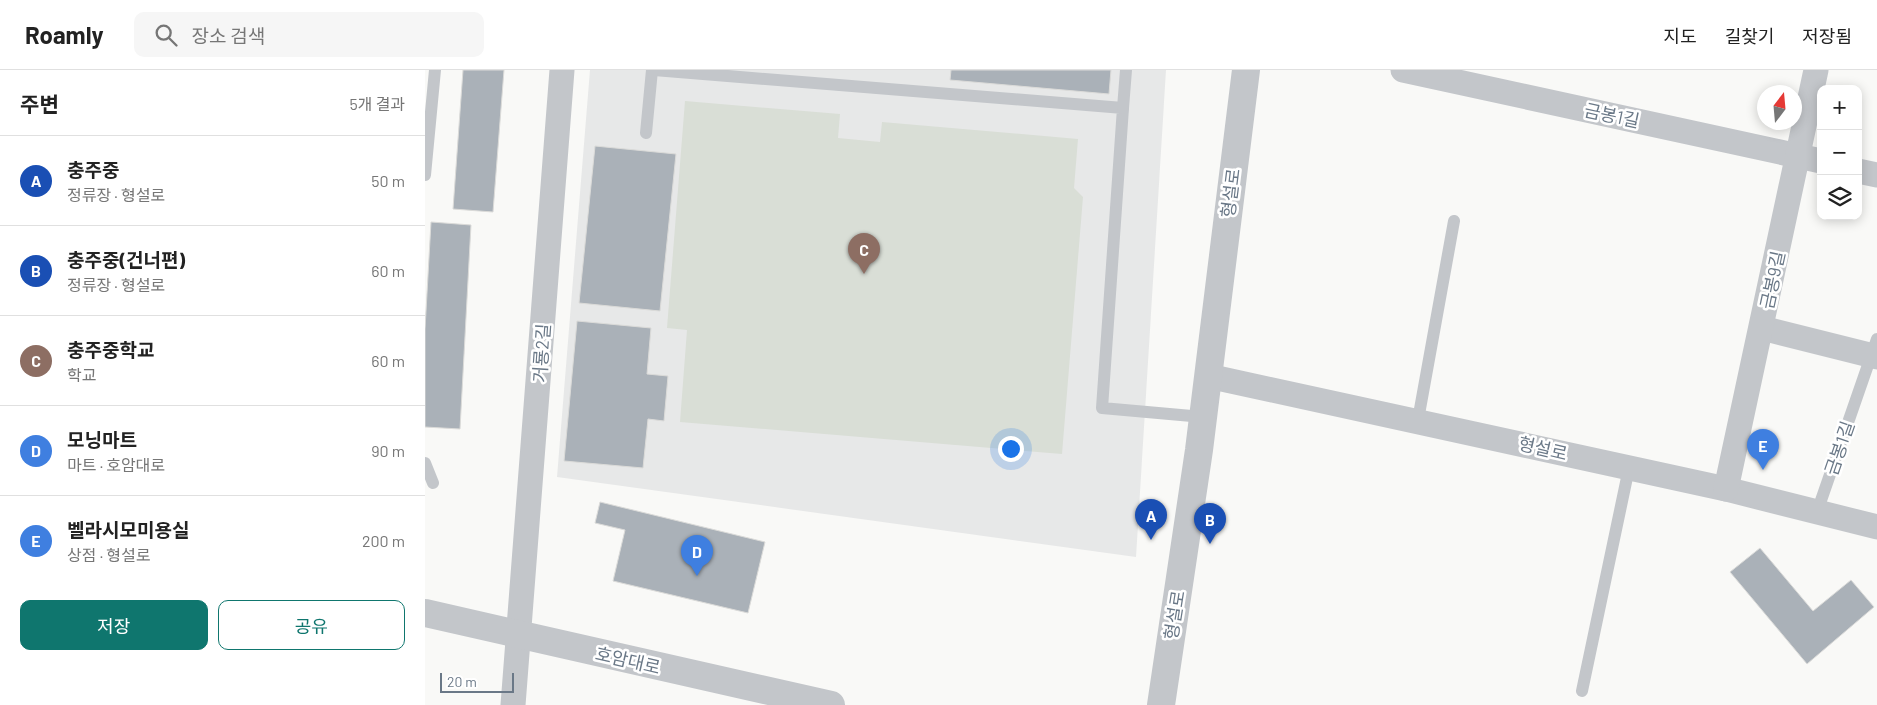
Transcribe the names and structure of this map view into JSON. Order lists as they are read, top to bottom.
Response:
{
  "streets": {
    "street": [
      "금봉1길",
      "형설로",
      "금봉9길",
      "거룡2길",
      "호암대로"
    ]
  },
  "crossings": [
    ["금봉1길", "형설로"],
    ["금봉1길", "금봉9길"],
    ["형설로", "금봉9길"],
    ["거룡2길", "호암대로"]
  ],
  "scale_bar": "20 m",
  "north": "top",
  "page": {
    "header": "Roamly",
    "search": "장소 검색",
    "nav": ["지도", "길찾기", "저장됨"],
    "heading": ["주변", "5개 결과"],
    "map_buttons": ["+", "−"],
    "list": [
      {
        "mark": "A",
        "name": "충주중",
        "note": "정류장 · 형설로",
        "value": "50 m"
      },
      {
        "mark": "B",
        "name": "충주중(건너편)",
        "note": "정류장 · 형설로",
        "value": "60 m"
      },
      {
        "mark": "C",
        "name": "충주중학교",
        "note": "학교",
        "value": "60 m"
      },
      {
        "mark": "D",
        "name": "모닝마트",
        "note": "마트 · 호암대로",
        "value": "90 m"
      },
      {
        "mark": "E",
        "name": "벨라시모미용실",
        "note": "상점 · 형설로",
        "value": "200 m"
      }
    ],
    "pins": [
      "C",
      "E",
      "A",
      "B",
      "D"
    ],
    "buttons": ["저장", "공유"],
    "scale": "20 m"
  }
}
